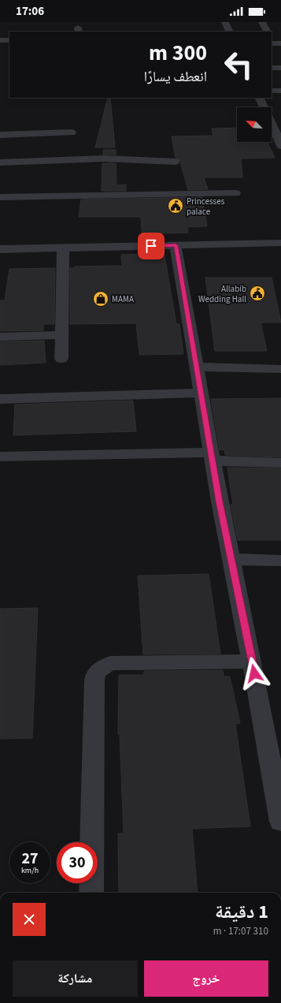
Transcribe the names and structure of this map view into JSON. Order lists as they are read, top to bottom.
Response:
{
  "places": {
    "public building": ["Princesses palace", "Allabib Wedding Hall"],
    "shop": ["MAMA"]
  },
  "north": "top left",
  "page": {
    "status": "17:06",
    "turn": ["300 m", "انعطف يسارًا"],
    "speed": "27 km/h",
    "limit": "30",
    "heading": ["1 دقيقة", "310 m · 17:07"],
    "buttons": ["خروج", "مشاركة"]
  }
}
